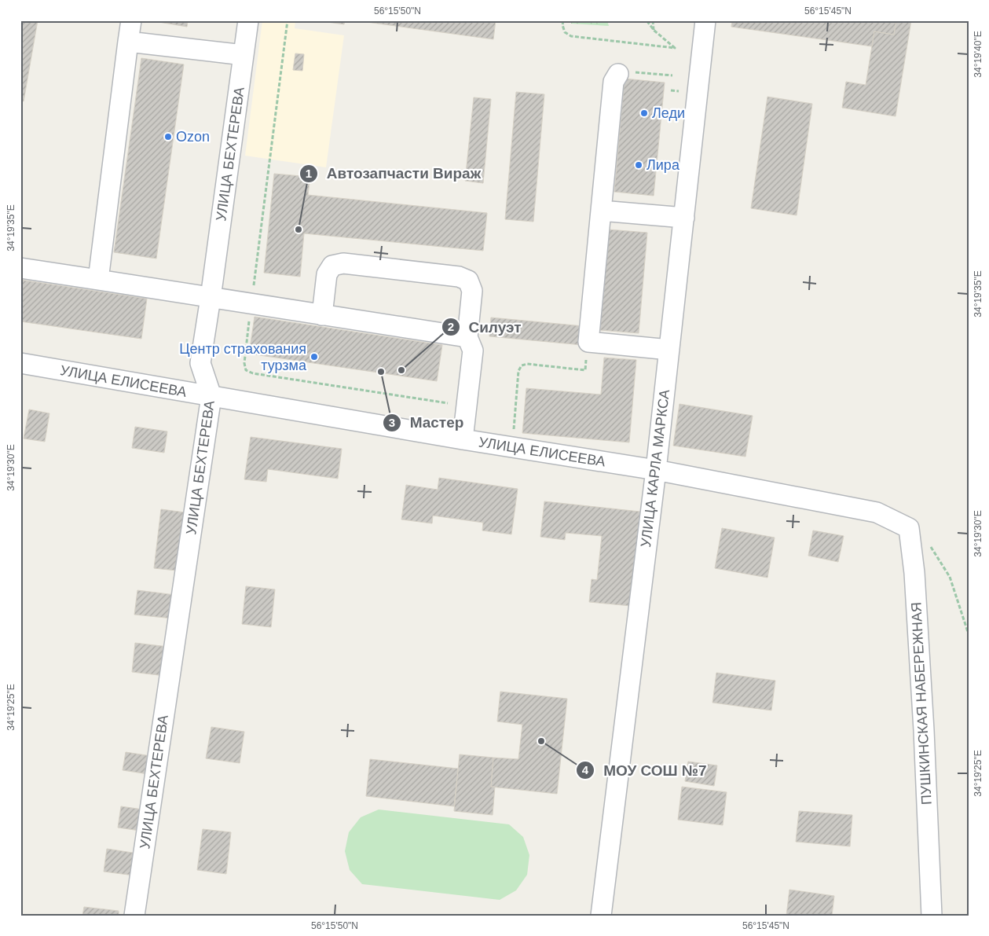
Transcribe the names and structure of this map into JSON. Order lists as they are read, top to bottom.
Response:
{
  "streets": {
    "street": [
      "УЛИЦА БЕХТЕРЕВА",
      "УЛИЦА ЕЛИСЕЕВА",
      "УЛИЦА КАРЛА МАРКСА",
      "ПУШКИНСКАЯ НАБЕРЕЖНАЯ"
    ]
  },
  "crossings": [
    ["УЛИЦА БЕХТЕРЕВА", "УЛИЦА ЕЛИСЕЕВА"],
    ["УЛИЦА ЕЛИСЕЕВА", "УЛИЦА КАРЛА МАРКСА"],
    ["УЛИЦА ЕЛИСЕЕВА", "ПУШКИНСКАЯ НАБЕРЕЖНАЯ"]
  ],
  "places": [
    "Леди",
    "Ozon",
    "Лира",
    "Автозапчасти Вираж",
    "Центр страхования турзма",
    "Силуэт",
    "Мастер",
    "МОУ СОШ №7"
  ],
  "coordinates": [
    "56°15'50\"N",
    "56°15'45\"N",
    "34°19'40\"E",
    "34°19'35\"E",
    "34°19'30\"E",
    "34°19'25\"E"
  ]
}
